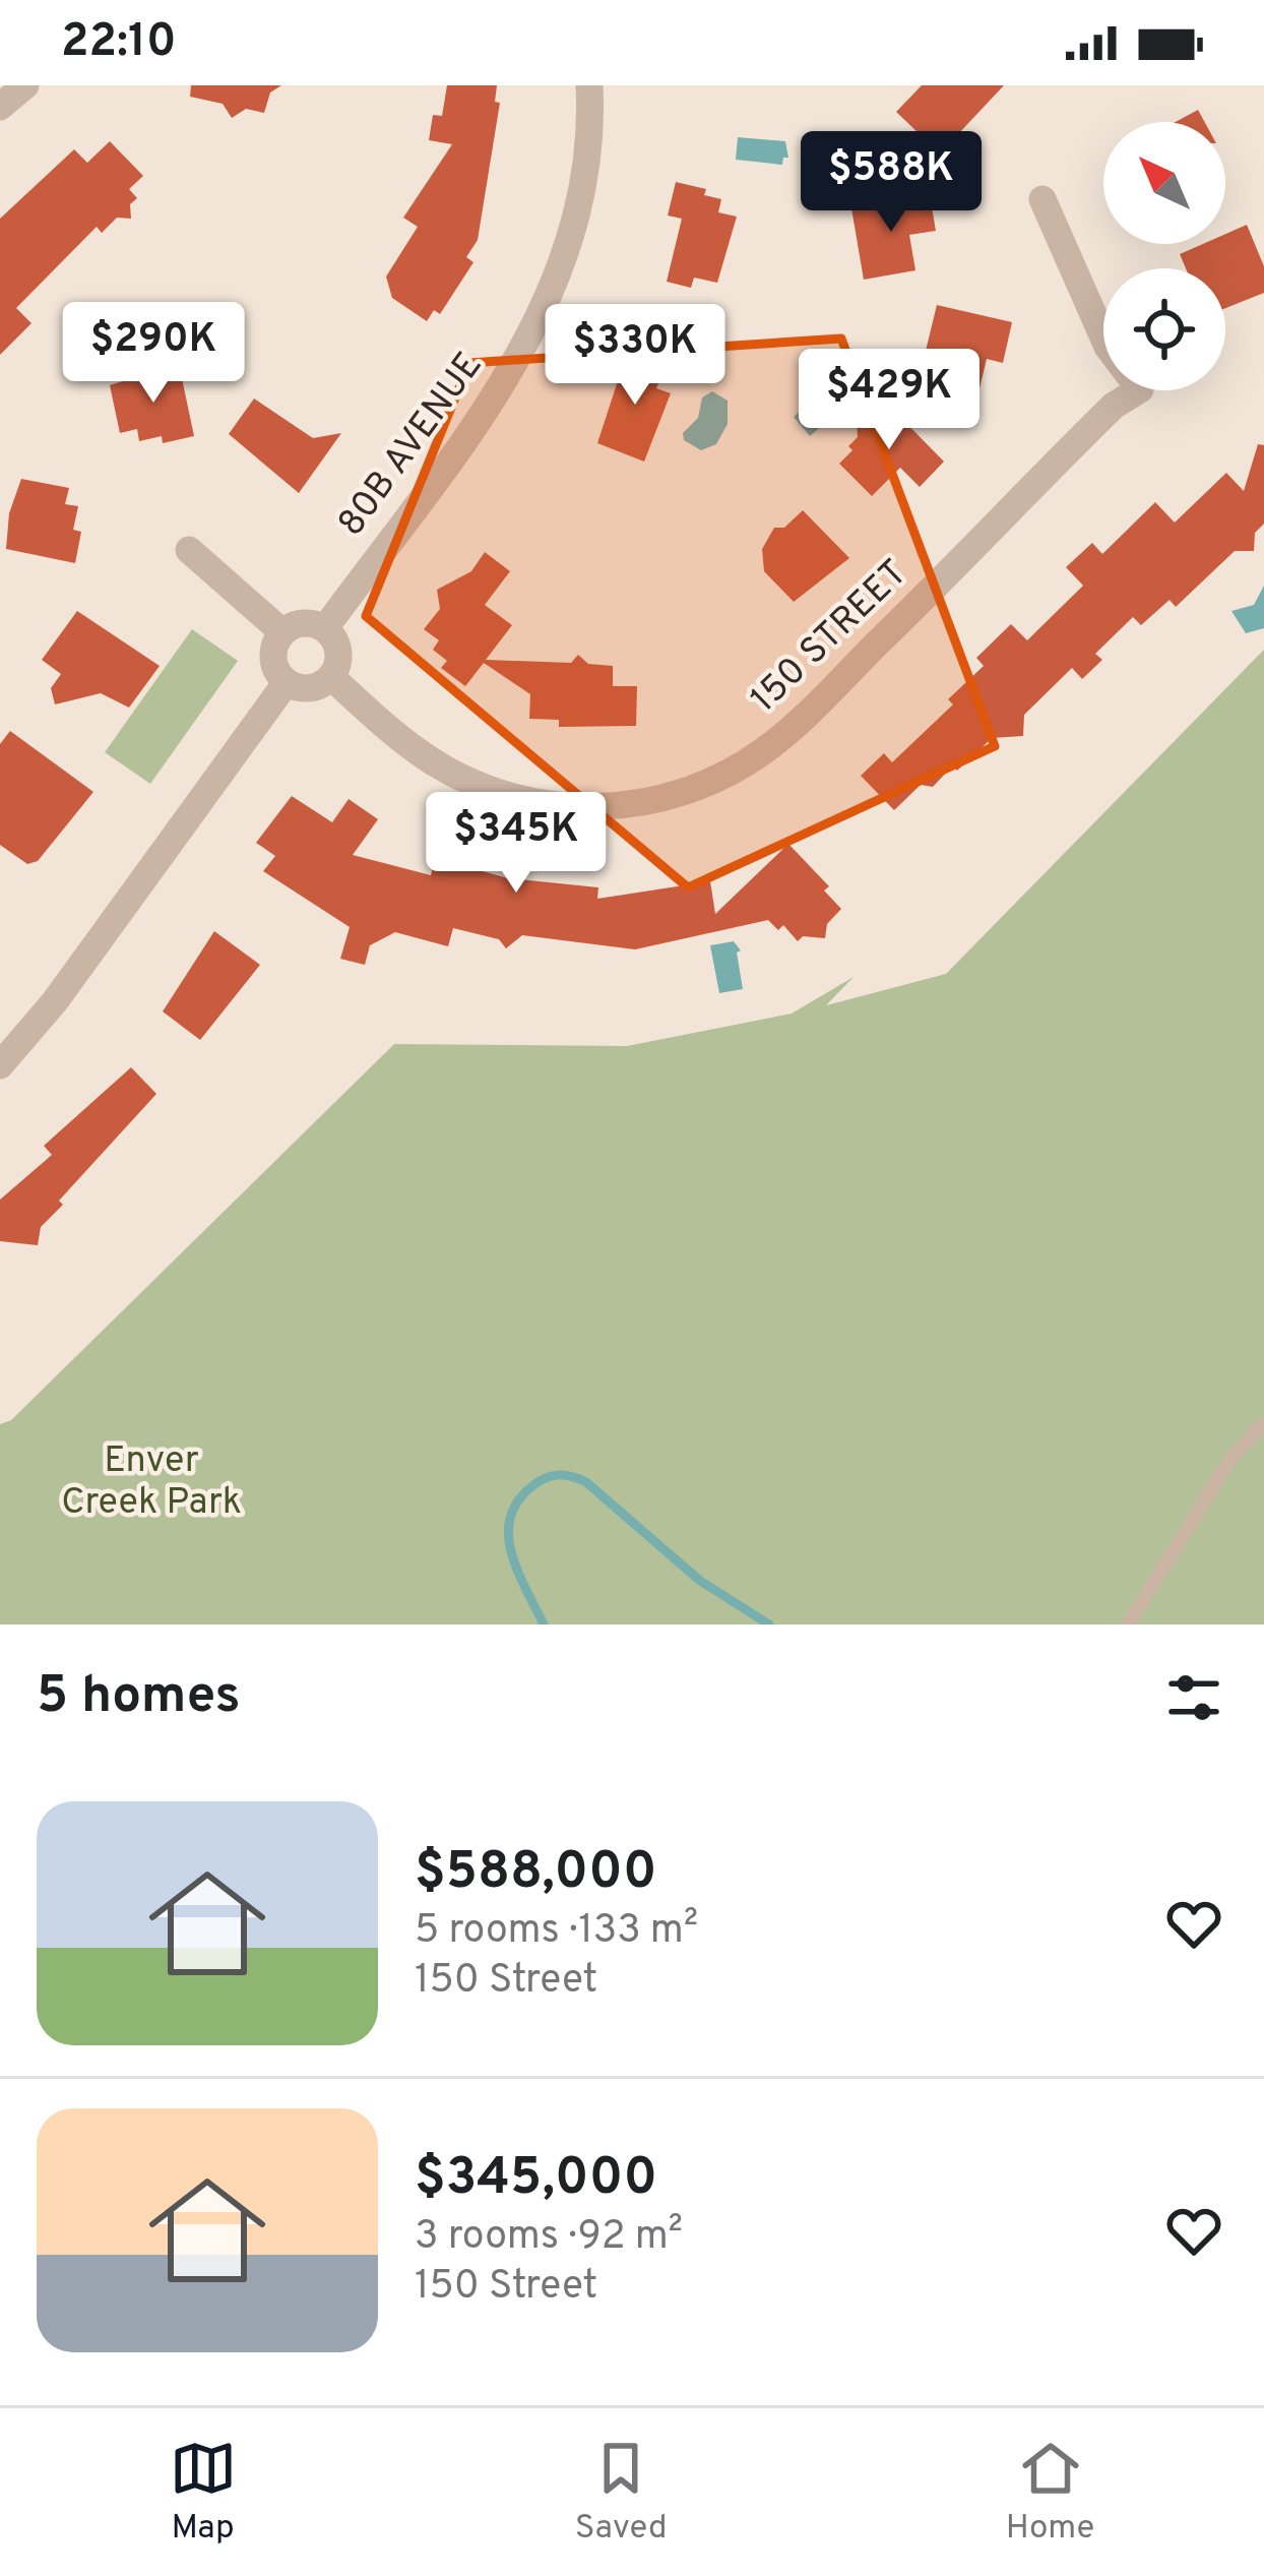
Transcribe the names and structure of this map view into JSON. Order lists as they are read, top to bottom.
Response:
{
  "streets": {
    "street": ["80B AVENUE", "150 STREET"]
  },
  "crossings": [
    ["80B AVENUE", "150 STREET"]
  ],
  "parks": ["Enver Creek Park"],
  "north": "top left",
  "page": {
    "status": "22:10",
    "price": [
      "$588K",
      "$290K",
      "$330K",
      "$429K",
      "$345K"
    ],
    "heading": "5 homes",
    "list": [
      {
        "name": "$588,000",
        "note": "5 rooms · 133 m² · 150 Street"
      },
      {
        "name": "$345,000",
        "note": "3 rooms · 92 m² · 150 Street"
      }
    ],
    "tabs": ["Map", "Saved", "Home"]
  }
}
